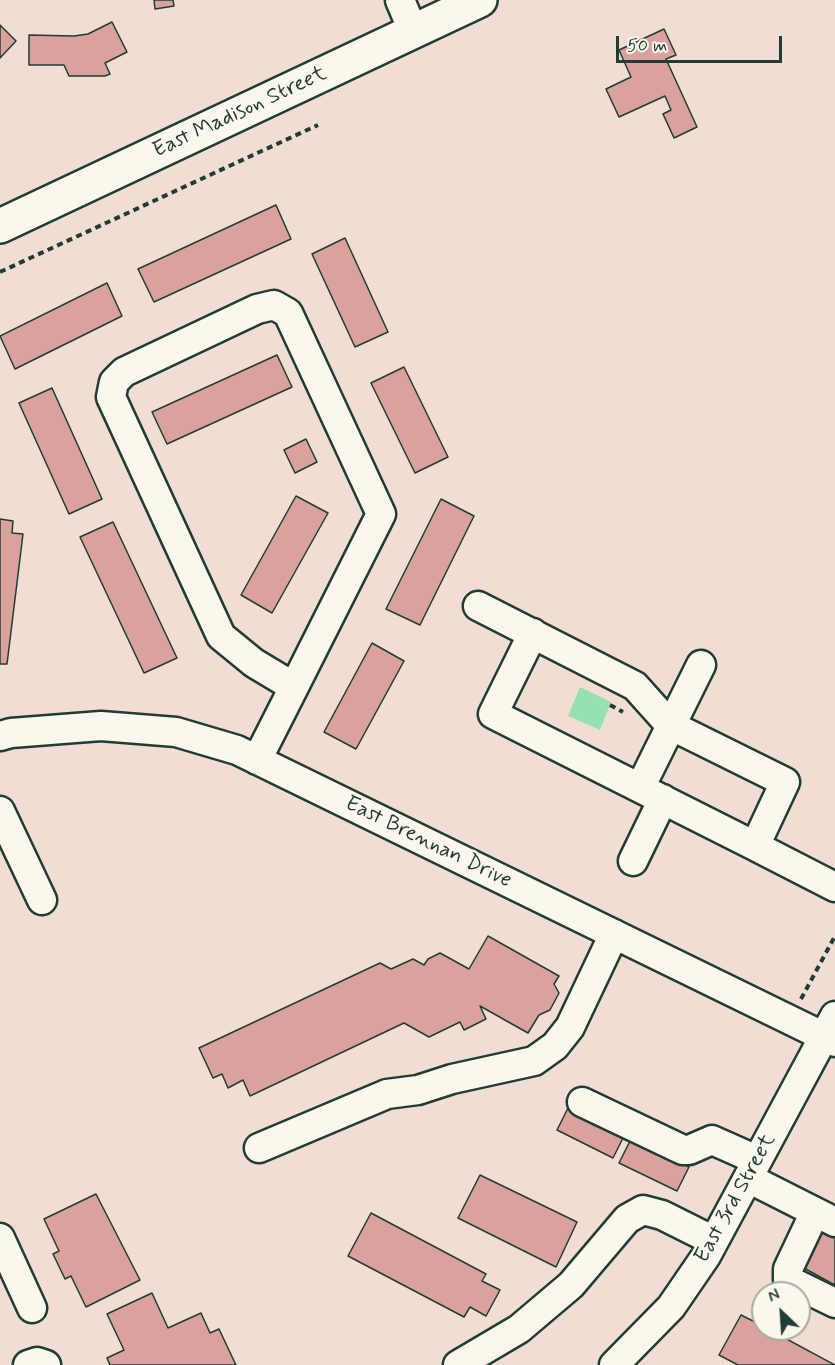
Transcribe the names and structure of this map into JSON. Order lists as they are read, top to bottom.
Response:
{
  "streets": {
    "main road": ["East Madison Street"],
    "street": ["East Brennan Drive", "East 3rd Street"]
  },
  "crossings": [
    ["East Brennan Drive", "East 3rd Street"]
  ],
  "scale_bar": "50 m",
  "north": "top left"
}
